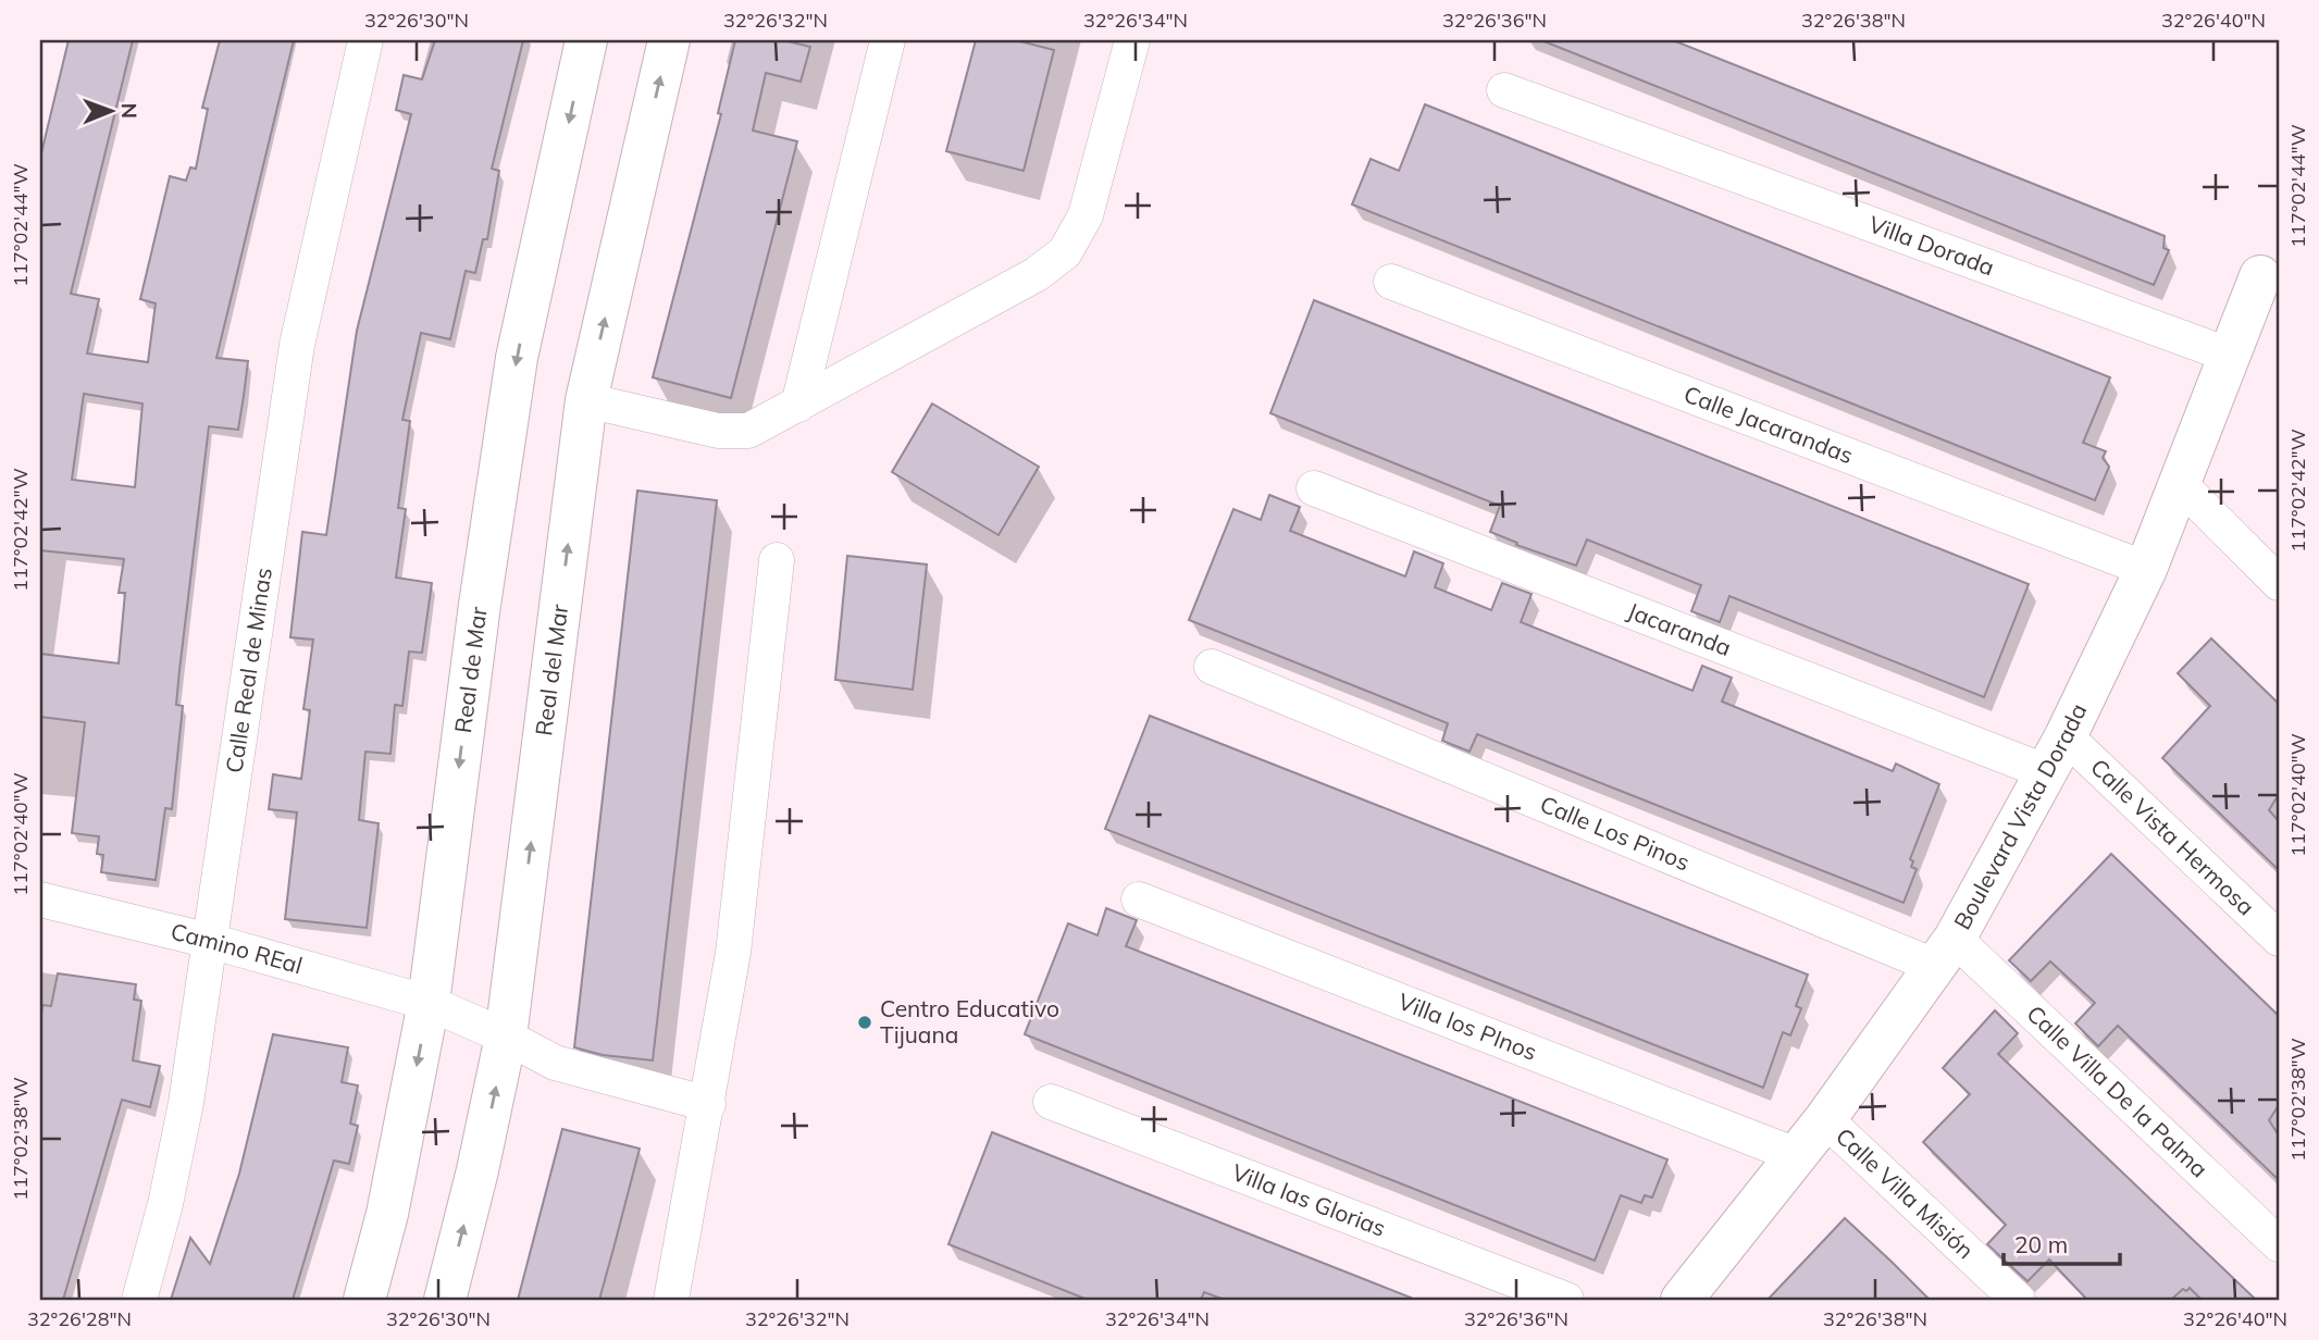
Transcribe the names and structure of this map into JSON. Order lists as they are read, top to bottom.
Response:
{
  "streets": {
    "street": [
      "Villa Dorada",
      "Calle Jacarandas",
      "Jacaranda",
      "Real del Mar",
      "Calle Real de Minas",
      "Real de Mar",
      "Boulevard Vista Dorada",
      "Calle Los Pinos",
      "Calle Vista Hermosa",
      "Camino REal",
      "Villa los PInos",
      "Calle Villa De la Palma",
      "Calle Villa Misión",
      "Villa las Glorias"
    ]
  },
  "crossings": [
    ["Villa Dorada", "Boulevard Vista Dorada"],
    ["Calle Jacarandas", "Boulevard Vista Dorada"],
    ["Jacaranda", "Boulevard Vista Dorada"],
    ["Jacaranda", "Calle Vista Hermosa"],
    ["Real del Mar", "Camino REal"],
    ["Calle Real de Minas", "Camino REal"],
    ["Real de Mar", "Camino REal"],
    ["Boulevard Vista Dorada", "Calle Los Pinos"],
    ["Boulevard Vista Dorada", "Calle Vista Hermosa"],
    ["Boulevard Vista Dorada", "Villa los PInos"],
    ["Boulevard Vista Dorada", "Calle Villa De la Palma"],
    ["Boulevard Vista Dorada", "Calle Villa Misión"],
    ["Calle Los Pinos", "Calle Villa De la Palma"]
  ],
  "places": ["Centro Educativo Tijuana"],
  "scale_bar": "20 m",
  "north": "right",
  "coordinates": [
    "32°26'30\"N",
    "32°26'32\"N",
    "32°26'34\"N",
    "32°26'36\"N",
    "32°26'38\"N",
    "32°26'40\"N",
    "117°02'44\"W",
    "117°02'42\"W",
    "117°02'40\"W",
    "117°02'38\"W",
    "32°26'28\"N"
  ]
}
